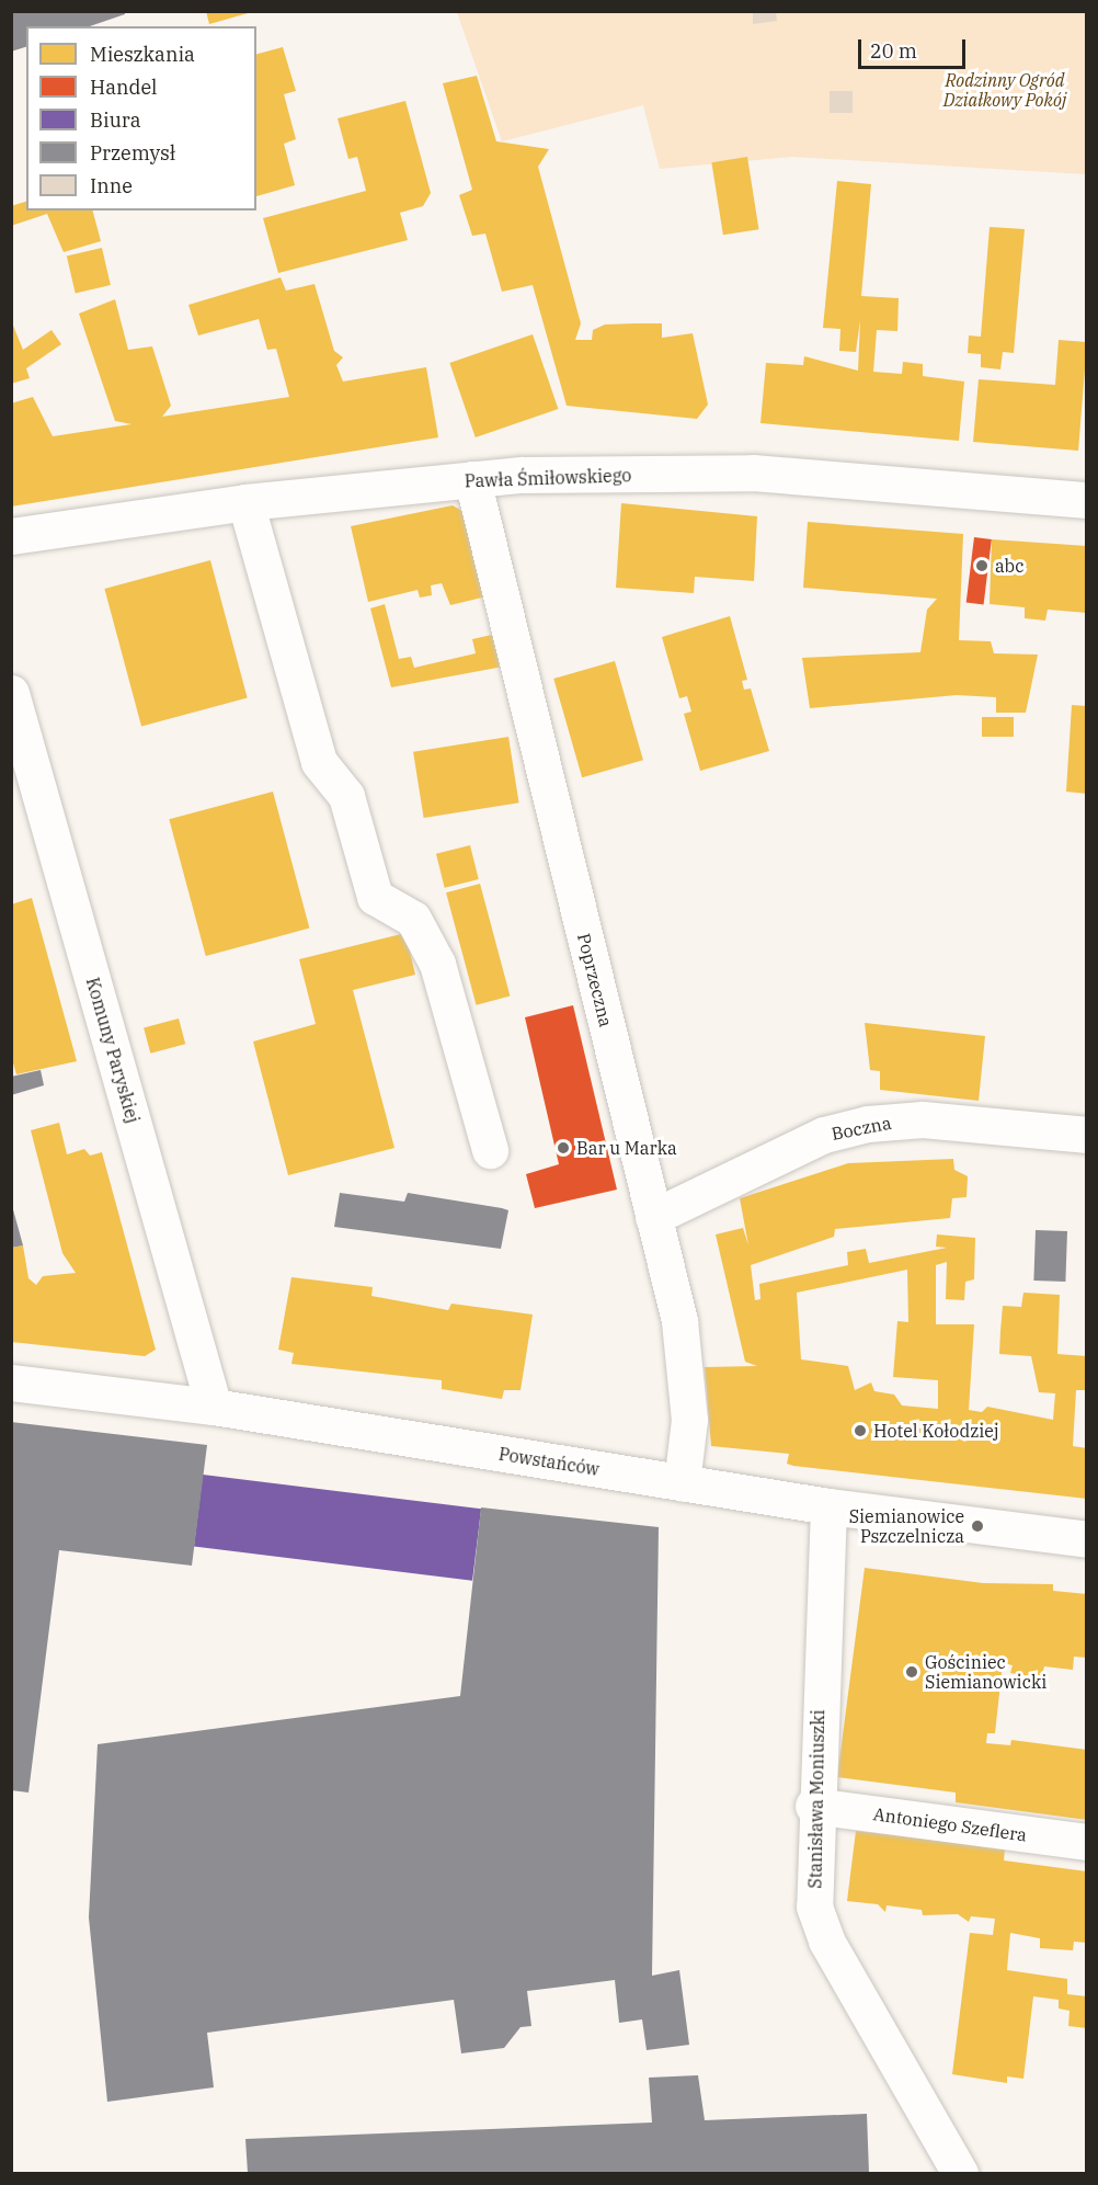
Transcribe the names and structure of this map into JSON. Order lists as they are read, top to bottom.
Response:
{
  "streets": {
    "street": [
      "Pawła Śmiłowskiego",
      "Poprzeczna",
      "Komuny Paryskiej",
      "Boczna",
      "Powstańców",
      "Stanisława Moniuszki",
      "Antoniego Szeflera"
    ]
  },
  "crossings": [
    ["Pawła Śmiłowskiego", "Poprzeczna"],
    ["Poprzeczna", "Boczna"],
    ["Poprzeczna", "Powstańców"],
    ["Komuny Paryskiej", "Powstańców"],
    ["Powstańców", "Stanisława Moniuszki"],
    ["Stanisława Moniuszki", "Antoniego Szeflera"]
  ],
  "parks": ["Rodzinny Ogród Działkowy Pokój"],
  "places": [
    "abc",
    "Bar u Marka",
    "Hotel Kołodziej",
    "Siemianowice Pszczelnicza",
    "Gościniec Siemianowicki"
  ],
  "legend": [
    "Mieszkania",
    "Handel",
    "Biura",
    "Przemysł",
    "Inne"
  ],
  "scale_bar": "20 m"
}
